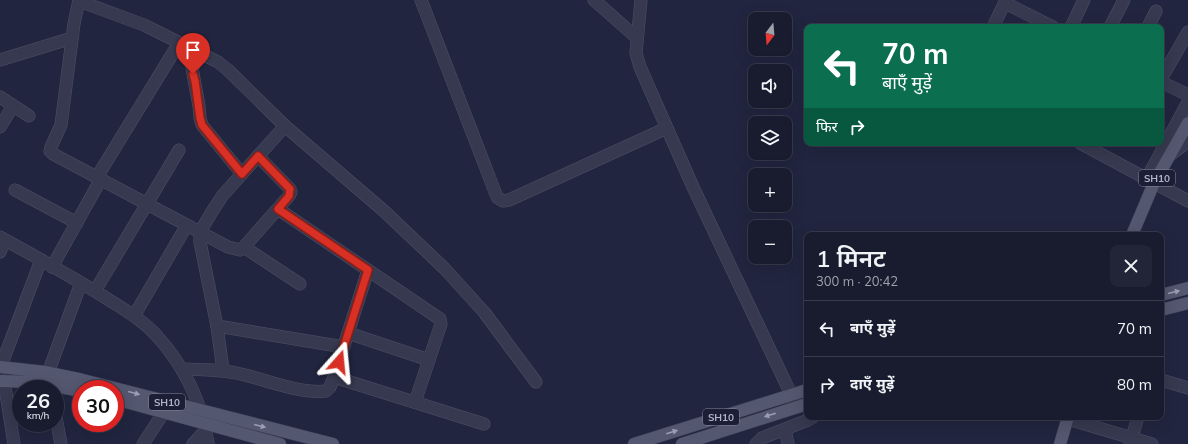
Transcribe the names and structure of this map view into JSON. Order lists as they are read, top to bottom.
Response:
{
  "streets": {
    "main road": ["SH10"]
  },
  "north": "bottom",
  "page": {
    "map_buttons": ["+", "−"],
    "turn": ["70 m", "बाएँ मुड़ें"],
    "then": "फिर",
    "heading": ["1 मिनट", "300 m · 20:42"],
    "list": [
      {
        "name": "बाएँ मुड़ें",
        "value": "70 m"
      },
      {
        "name": "दाएँ मुड़ें",
        "value": "80 m"
      }
    ],
    "speed": "26 km/h",
    "limit": "30"
  }
}
